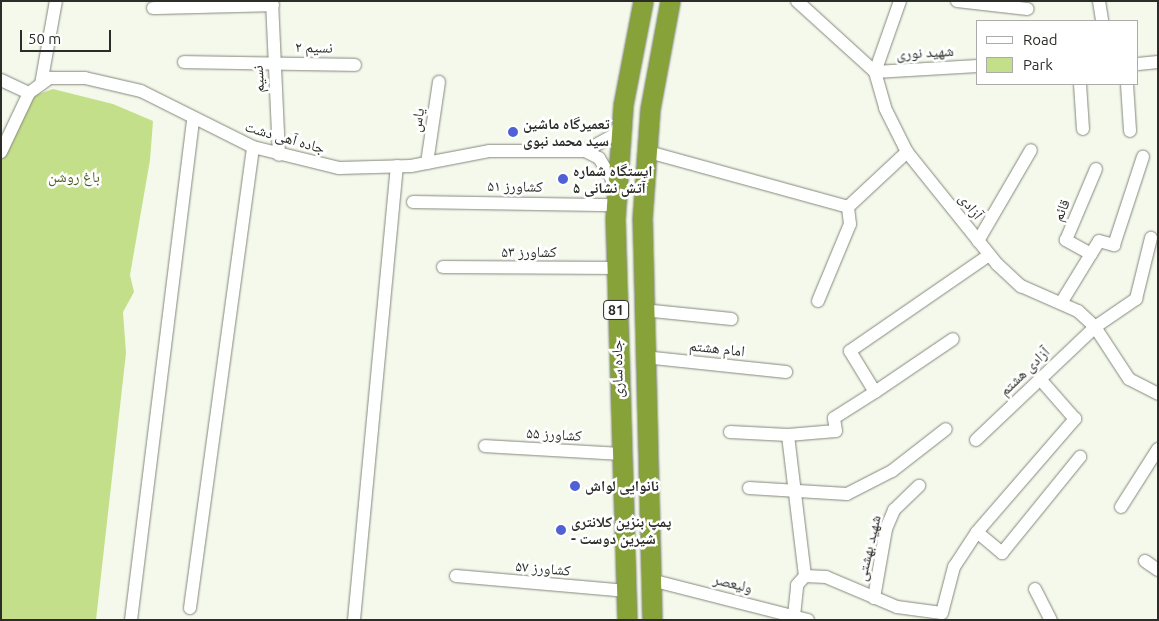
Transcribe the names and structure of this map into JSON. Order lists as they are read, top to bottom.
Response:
{
  "streets": {
    "highway": ["81", "جاده ساری"],
    "street": [
      "نسیم ۲",
      "شهید نوری",
      "نسیم",
      "یاس",
      "جاده آهی دشت",
      "کشاورز ۵۱",
      "آزادی",
      "قائم",
      "کشاورز ۵۳",
      "امام هشتم",
      "آزادی هشتم",
      "کشاورز ۵۵",
      "شهید بهشتی",
      "کشاورز ۵۷",
      "ولیعصر"
    ]
  },
  "crossings": [
    ["نسیم ۲", "نسیم"],
    ["شهید نوری", "آزادی"],
    ["نسیم", "جاده آهی دشت"],
    ["یاس", "جاده آهی دشت"],
    ["کشاورز ۵۱", "جاده ساری"],
    ["آزادی", "آزادی هشتم"],
    ["کشاورز ۵۳", "جاده ساری"],
    ["امام هشتم", "جاده ساری"],
    ["جاده ساری", "کشاورز ۵۵"],
    ["جاده ساری", "کشاورز ۵۷"],
    ["جاده ساری", "ولیعصر"]
  ],
  "parks": ["باغ روشن"],
  "places": [
    "تعمیرگاه ماشین سید محمد نبوی",
    "ایستگاه شماره ۵ آتش نشانی",
    "نانوایی لواش",
    "پمپ بنزین کلانتری - شیرین دوست"
  ],
  "legend": ["Road", "Park"],
  "scale_bar": "50 m"
}
